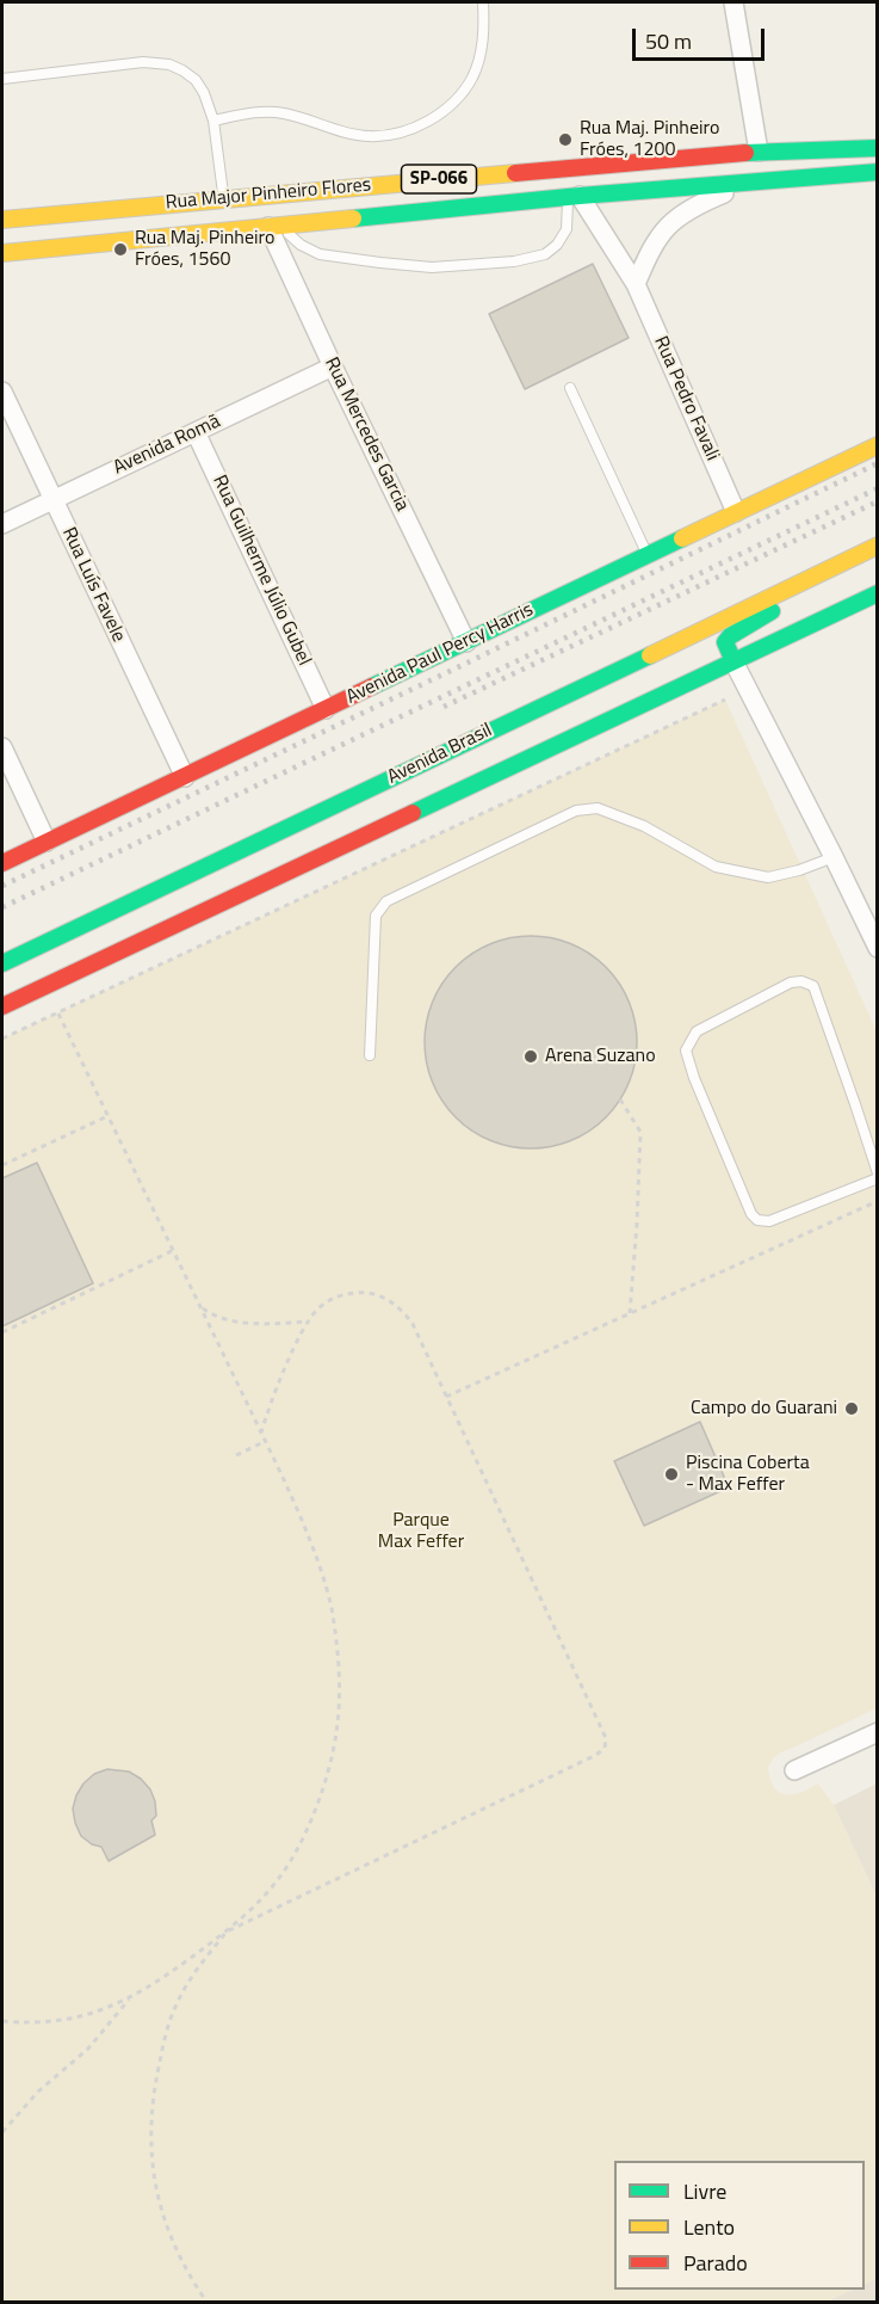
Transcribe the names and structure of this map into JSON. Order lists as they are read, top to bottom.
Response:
{
  "streets": {
    "main road": [
      "SP-066",
      "Rua Major Pinheiro Flores",
      "Avenida Paul Percy Harris",
      "Avenida Brasil"
    ],
    "street": [
      "Rua Pedro Favali",
      "Rua Mercedes Garcia",
      "Avenida Romã",
      "Rua Guilherme Júlio Gubel",
      "Rua Luís Favele"
    ]
  },
  "crossings": [
    ["SP-066", "Rua Major Pinheiro Flores"],
    ["Rua Major Pinheiro Flores", "Rua Pedro Favali"],
    ["Rua Major Pinheiro Flores", "Rua Mercedes Garcia"],
    ["Rua Pedro Favali", "Avenida Paul Percy Harris"],
    ["Rua Mercedes Garcia", "Avenida Romã"],
    ["Rua Mercedes Garcia", "Avenida Paul Percy Harris"],
    ["Avenida Romã", "Rua Guilherme Júlio Gubel"],
    ["Avenida Romã", "Rua Luís Favele"],
    ["Rua Guilherme Júlio Gubel", "Avenida Paul Percy Harris"],
    ["Rua Luís Favele", "Avenida Paul Percy Harris"]
  ],
  "parks": ["Parque Max Feffer"],
  "places": [
    "Rua Maj. Pinheiro Fróes, 1200",
    "Rua Maj. Pinheiro Fróes, 1560",
    "Arena Suzano",
    "Campo do Guarani",
    "Piscina Coberta - Max Feffer"
  ],
  "legend": ["Livre", "Lento", "Parado"],
  "scale_bar": "50 m"
}
